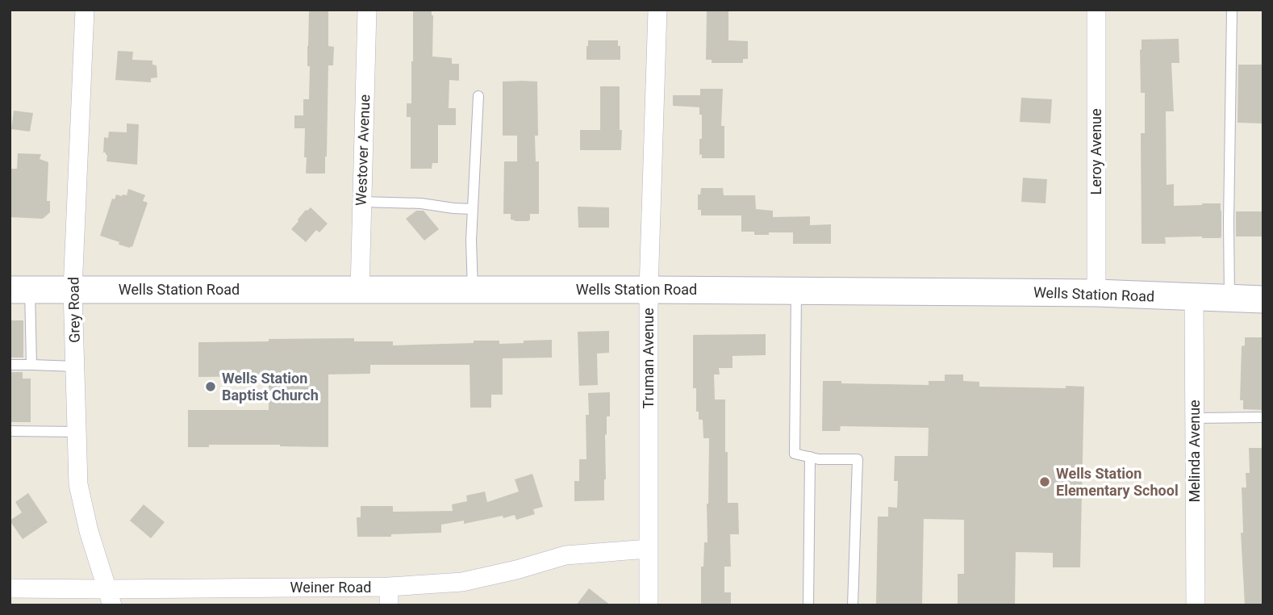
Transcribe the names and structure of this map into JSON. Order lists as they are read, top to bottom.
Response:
{
  "streets": {
    "street": [
      "Westover Avenue",
      "Leroy Avenue",
      "Wells Station Road",
      "Grey Road",
      "Truman Avenue",
      "Melinda Avenue",
      "Weiner Road"
    ]
  },
  "crossings": [
    ["Westover Avenue", "Wells Station Road"],
    ["Leroy Avenue", "Wells Station Road"],
    ["Wells Station Road", "Grey Road"],
    ["Wells Station Road", "Truman Avenue"],
    ["Wells Station Road", "Melinda Avenue"],
    ["Grey Road", "Weiner Road"],
    ["Truman Avenue", "Weiner Road"]
  ],
  "places": ["Wells Station Baptist Church", "Wells Station Elementary School"]
}
